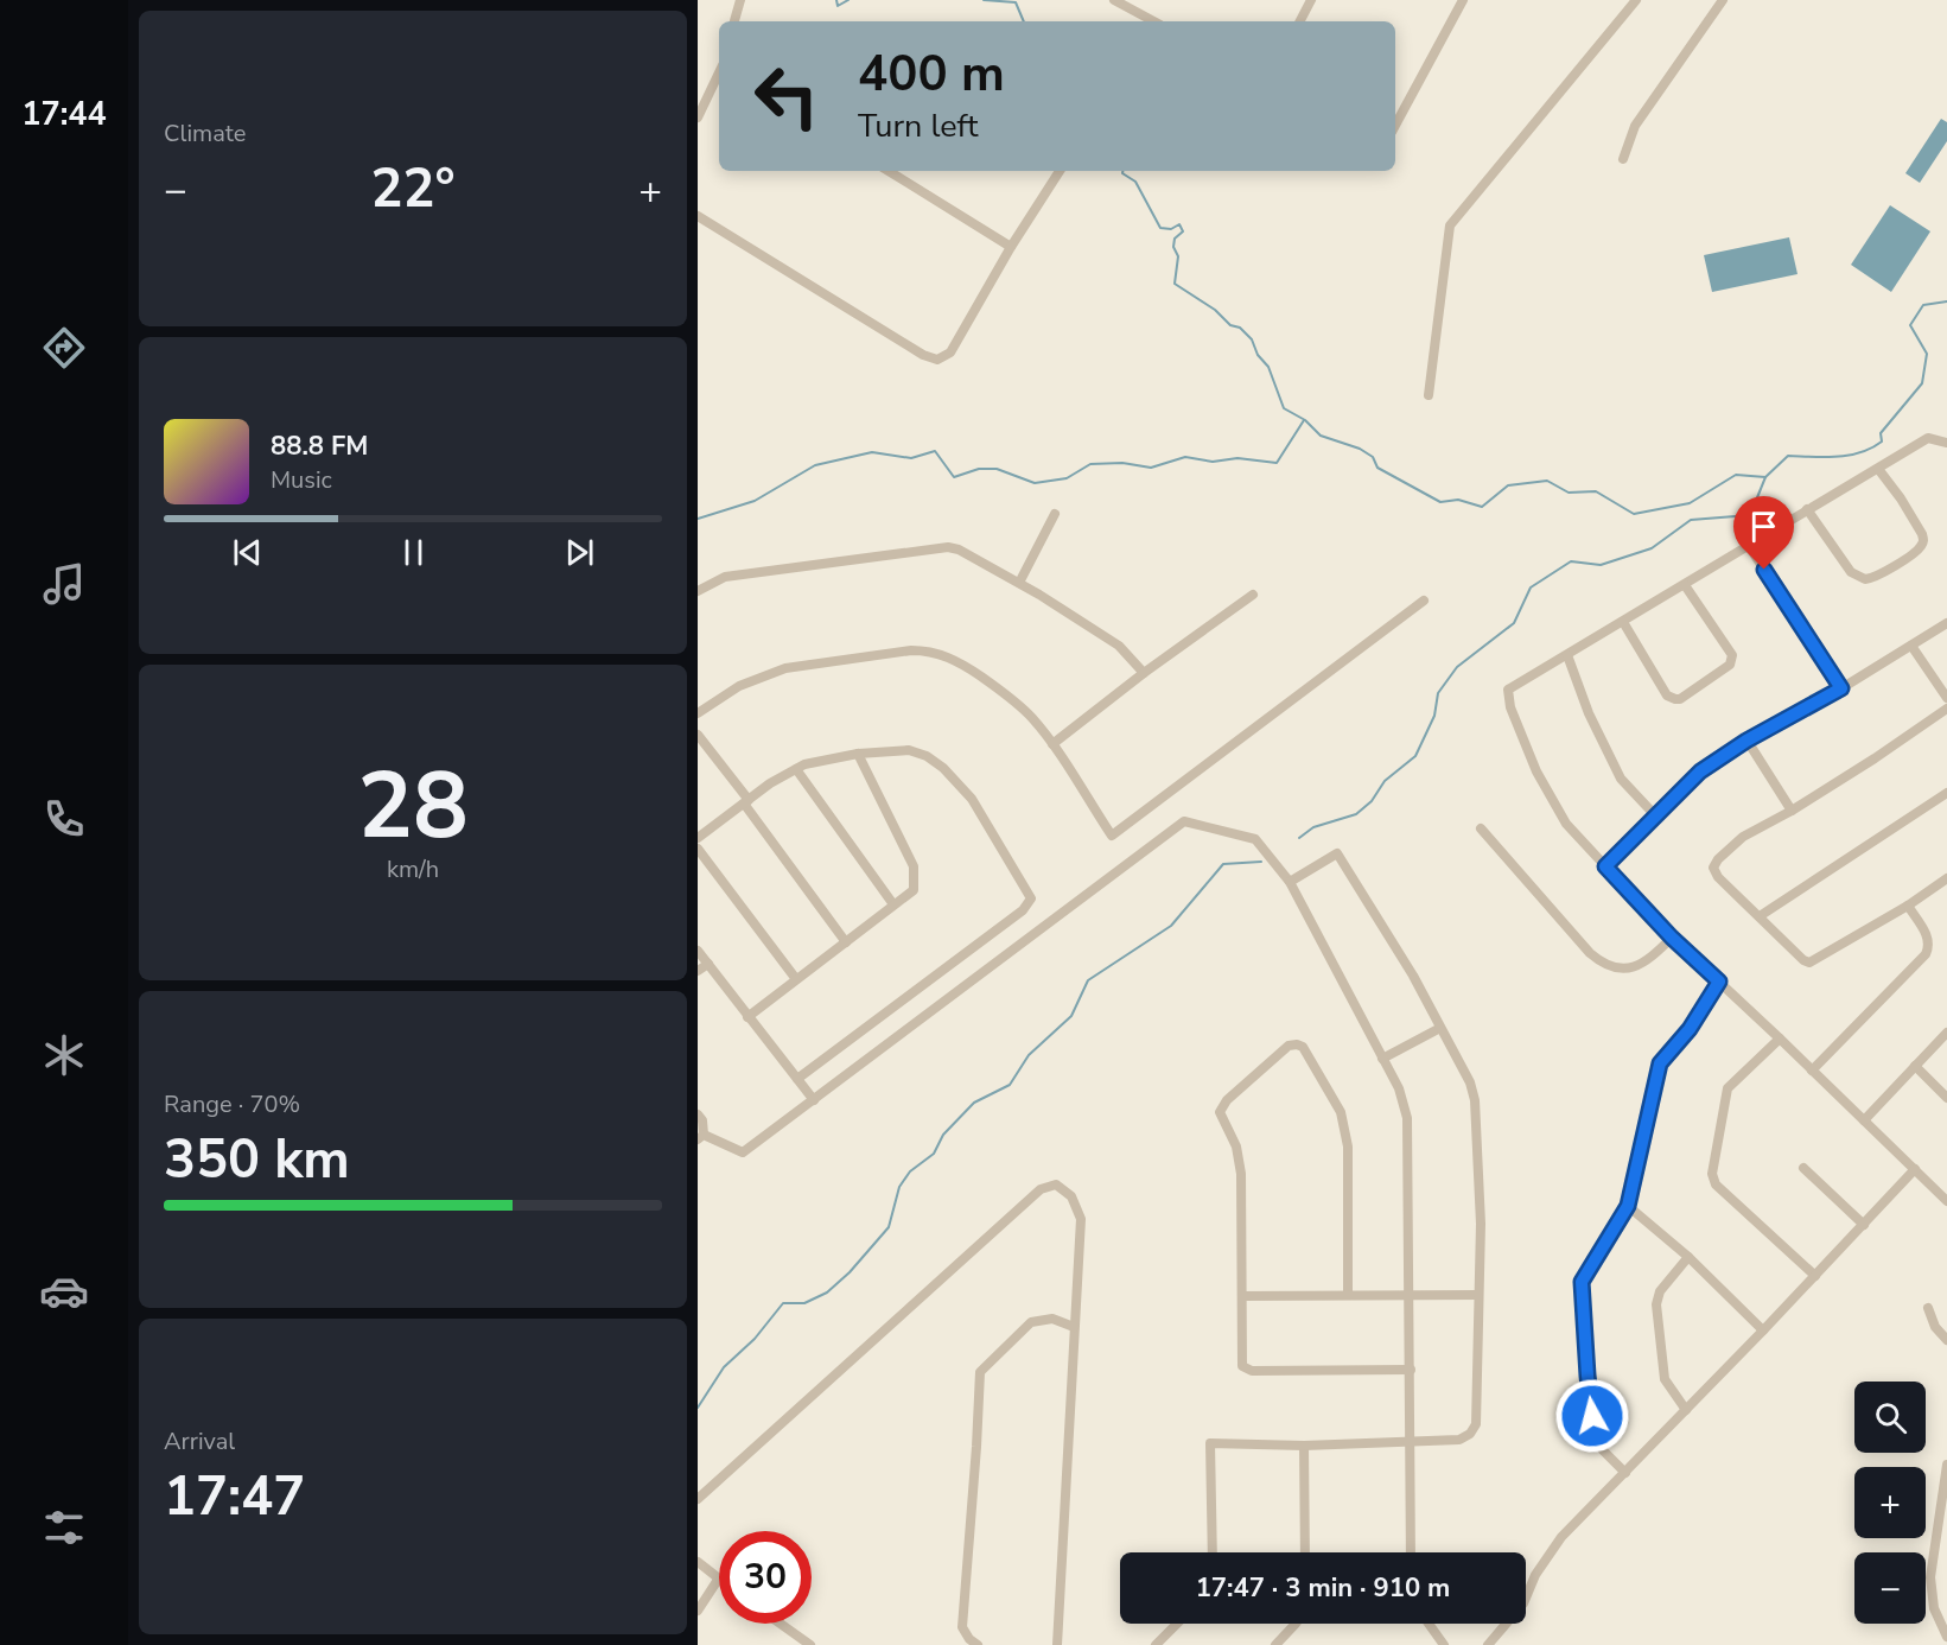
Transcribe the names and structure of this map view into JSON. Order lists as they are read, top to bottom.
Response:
{
  "page": {
    "tabs": "17:44",
    "tile": [
      "Climate",
      ["28", "km/h"],
      ["Range · 70%", "350 km"],
      ["Arrival", "17:47"]
    ],
    "turn": ["400 m", "Turn left"],
    "heat": ["−", "22°", "+"],
    "song": ["88.8 FM", "Music"],
    "map_buttons": ["+", "−"],
    "limit": "30",
    "trip": "17:47 · 3 min · 910 m"
  }
}
